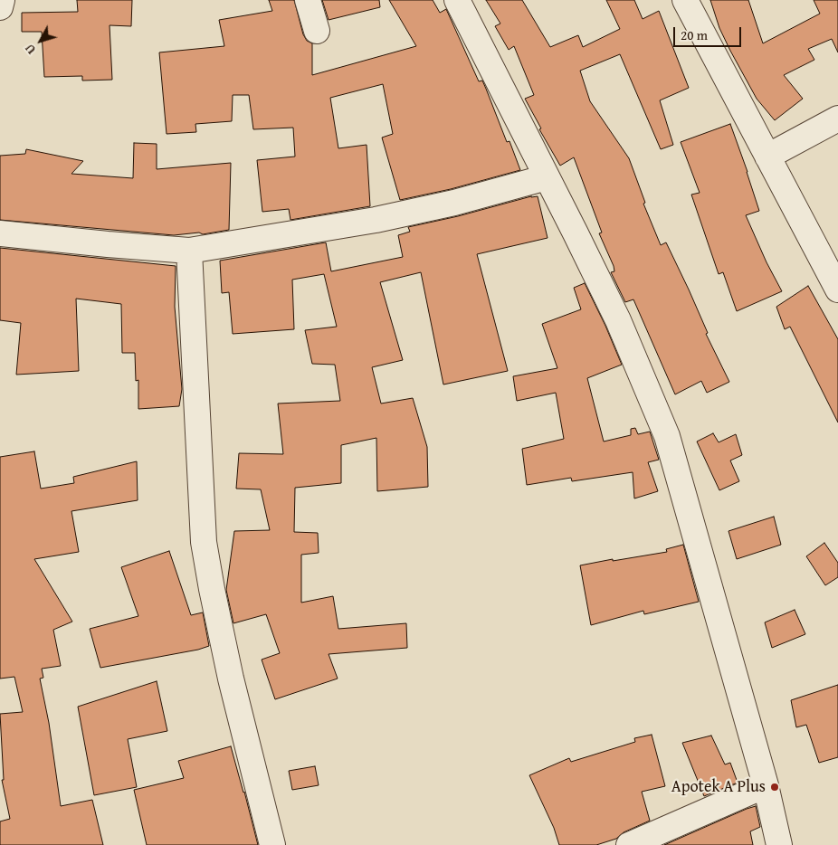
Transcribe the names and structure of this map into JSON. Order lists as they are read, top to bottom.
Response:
{
  "places": ["Apotek A Plus"],
  "scale_bar": "20 m",
  "north": "bottom left"
}
